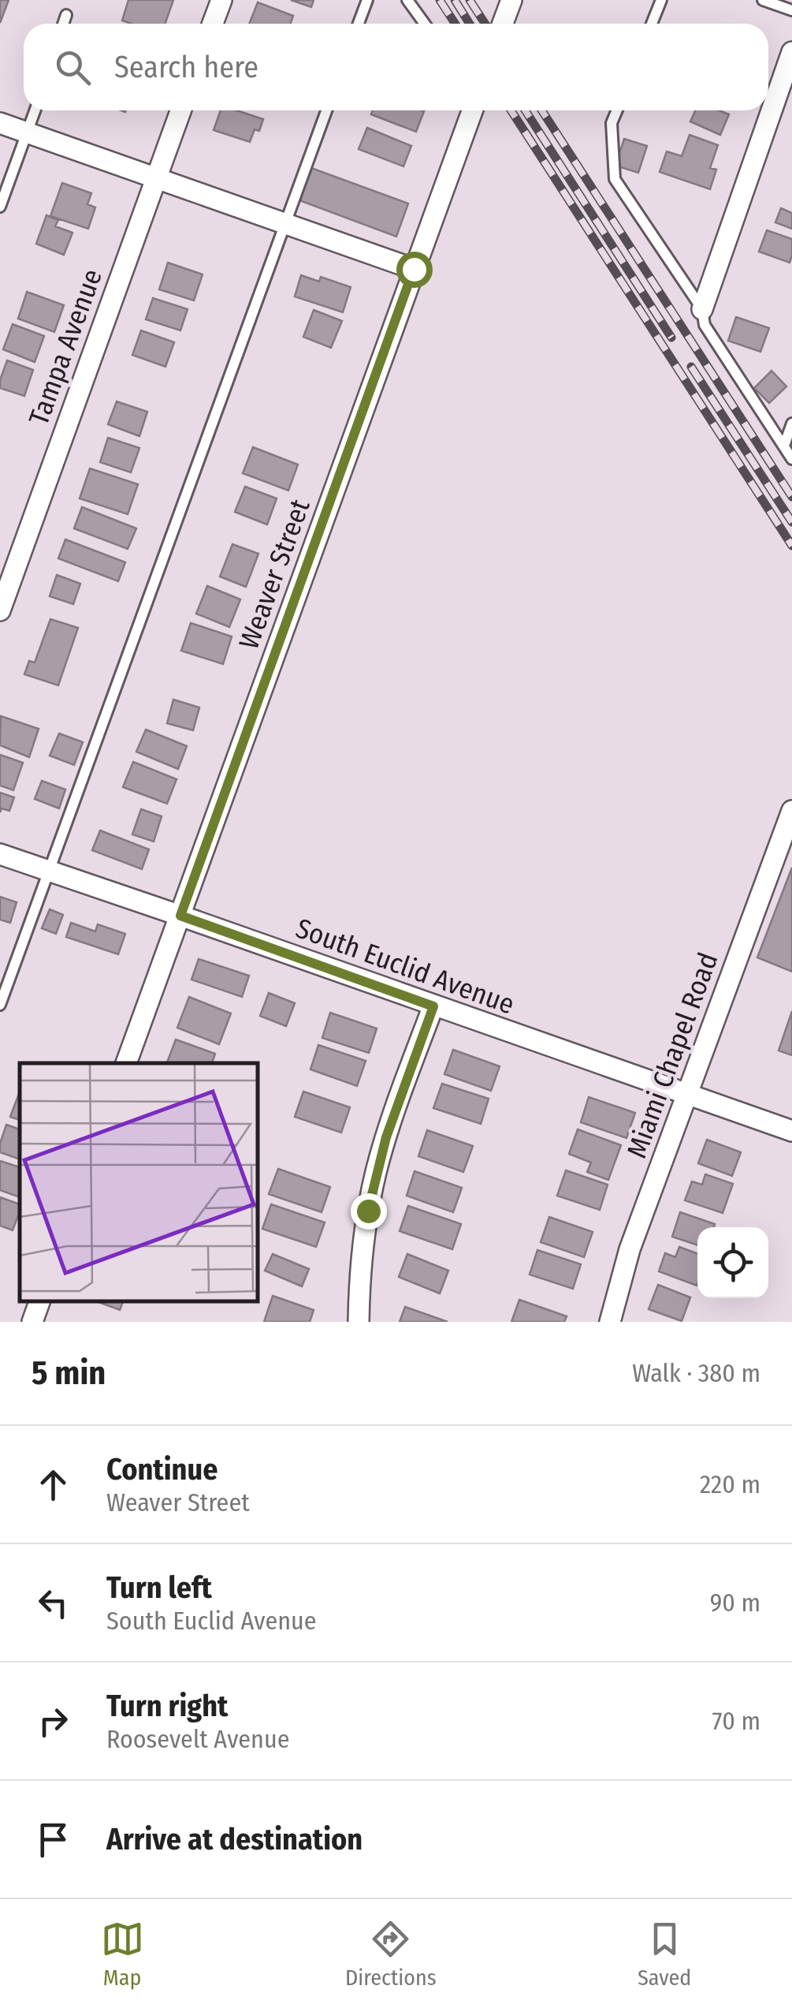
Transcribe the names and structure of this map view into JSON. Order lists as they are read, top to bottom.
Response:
{
  "streets": {
    "street": [
      "Tampa Avenue",
      "Weaver Street",
      "South Euclid Avenue",
      "Miami Chapel Road"
    ]
  },
  "crossings": [
    ["Weaver Street", "South Euclid Avenue"],
    ["South Euclid Avenue", "Miami Chapel Road"]
  ],
  "page": {
    "search": "Search here",
    "heading": ["5 min", "Walk · 380 m"],
    "list": [
      ["Continue", "Weaver Street", "220 m"],
      ["Turn left", "South Euclid Avenue", "90 m"],
      ["Turn right", "Roosevelt Avenue", "70 m"],
      "Arrive at destination"
    ],
    "nav": ["Map", "Directions", "Saved"]
  }
}
